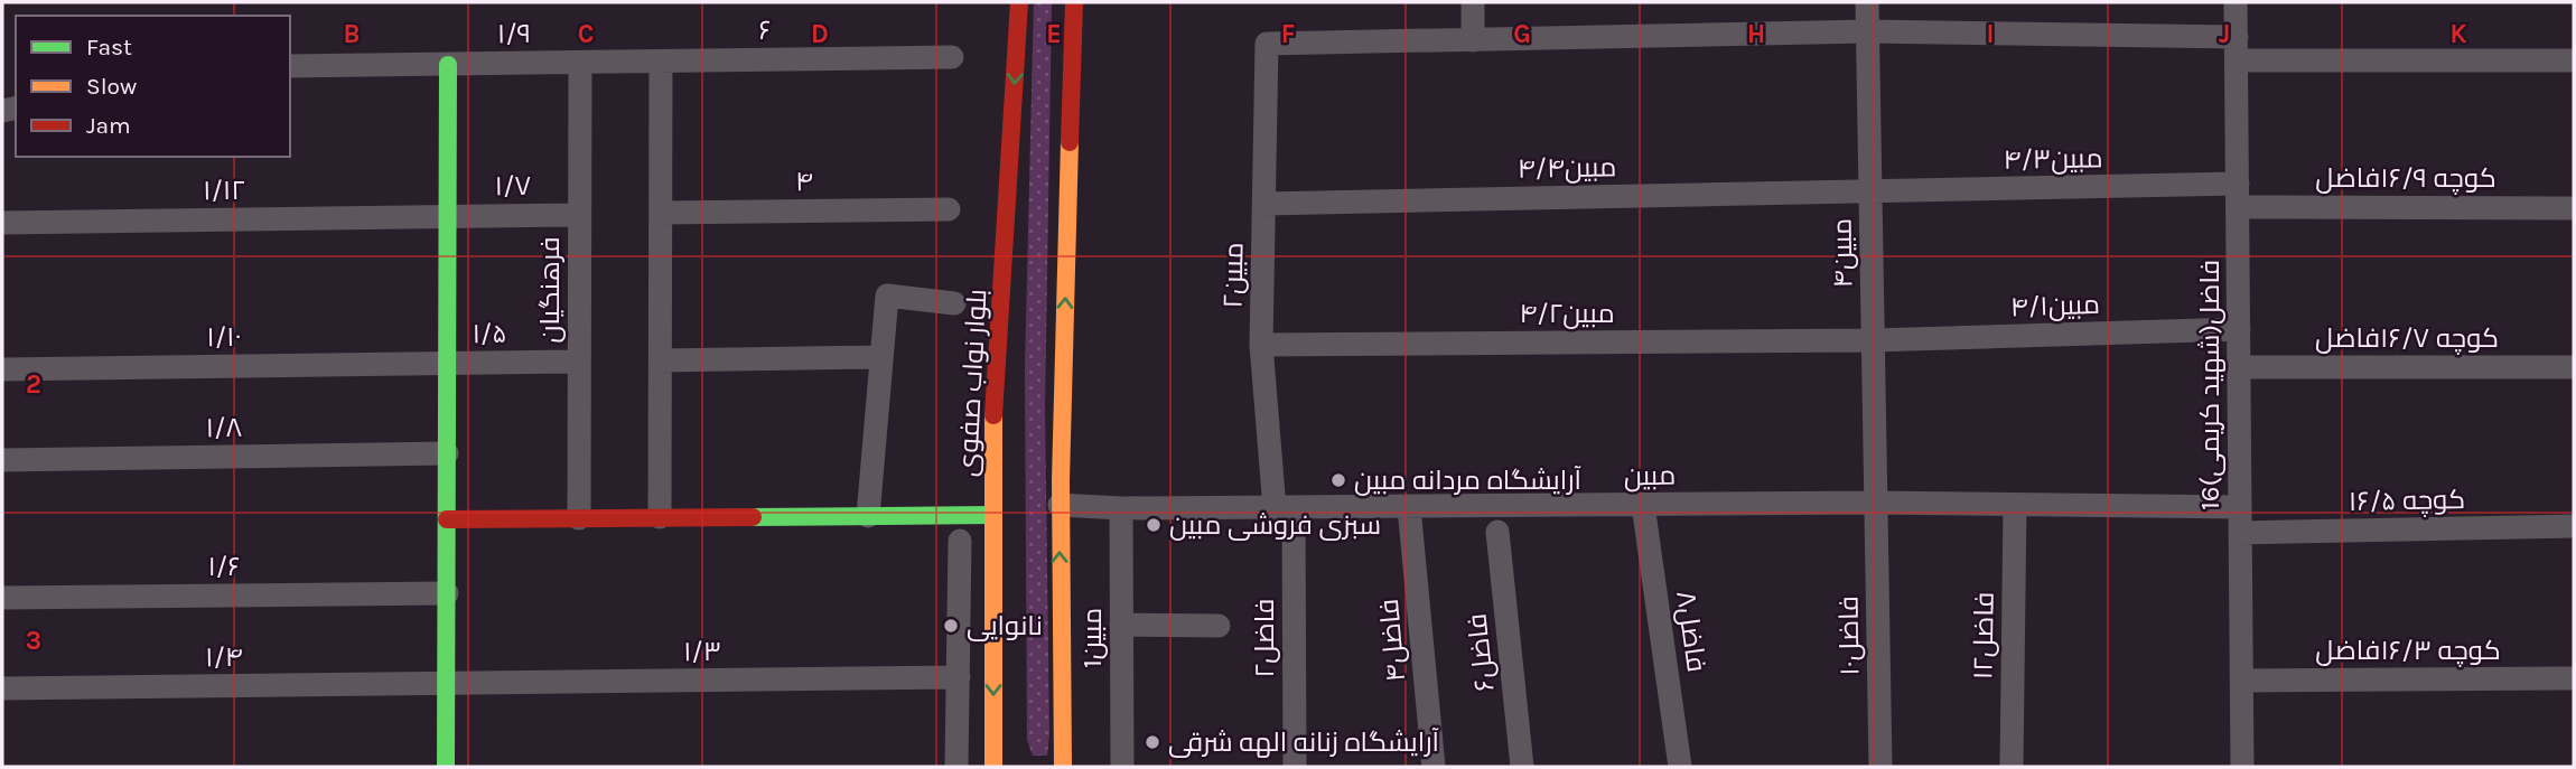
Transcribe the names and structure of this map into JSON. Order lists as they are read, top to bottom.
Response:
{
  "streets": {
    "main road": ["بلوار نواب صفوی"],
    "street": [
      "۶",
      "۱/۹",
      "۴/۳مبین",
      "۴/۴مبین",
      "کوچه ۱۶/۹فاضل",
      "۴",
      "۱/۷",
      "۱/۱۲",
      "۴مبین",
      "۲مبین",
      "فرهنگیان",
      "۴/۱مبین",
      "۴/۲مبین",
      "۱/۵",
      "۱/۱۰",
      "کوچه ۱۶/۷فاضل",
      "16فاضل(شهید کریمی)",
      "۱/۸",
      "مبین",
      "کوچه ۱۶/۵",
      "۱/۶",
      "۸فاضل",
      "۱۰فاضل",
      "۱۲فاضل",
      "1مبین",
      "۲فاضل",
      "۴فاضل",
      "کوچه ۱۶/۳فاضل",
      "۱/۳",
      "۶فاضل",
      "۱/۴"
    ]
  },
  "crossings": [
    ["۶", "۱/۹"],
    ["۶", "فرهنگیان"],
    ["۱/۹", "فرهنگیان"],
    ["۴/۳مبین", "۴/۴مبین"],
    ["۴/۳مبین", "کوچه ۱۶/۹فاضل"],
    ["۴/۳مبین", "۴مبین"],
    ["۴/۳مبین", "16فاضل(شهید کریمی)"],
    ["۴/۴مبین", "۴مبین"],
    ["۴/۴مبین", "۲مبین"],
    ["کوچه ۱۶/۹فاضل", "16فاضل(شهید کریمی)"],
    ["۱/۷", "۱/۱۲"],
    ["۱/۷", "فرهنگیان"],
    ["۴مبین", "۴/۱مبین"],
    ["۴مبین", "۴/۲مبین"],
    ["۴مبین", "مبین"],
    ["۴مبین", "۱۰فاضل"],
    ["۲مبین", "۴/۲مبین"],
    ["۲مبین", "مبین"],
    ["۲مبین", "۲فاضل"],
    ["فرهنگیان", "۱/۵"],
    ["۴/۱مبین", "۴/۲مبین"],
    ["۴/۱مبین", "16فاضل(شهید کریمی)"],
    ["۱/۵", "۱/۱۰"],
    ["کوچه ۱۶/۷فاضل", "16فاضل(شهید کریمی)"],
    ["16فاضل(شهید کریمی)", "مبین"],
    ["16فاضل(شهید کریمی)", "کوچه ۱۶/۵"],
    ["16فاضل(شهید کریمی)", "کوچه ۱۶/۳فاضل"],
    ["مبین", "۸فاضل"],
    ["مبین", "۱۰فاضل"],
    ["مبین", "۱۲فاضل"],
    ["مبین", "1مبین"],
    ["مبین", "۲فاضل"],
    ["مبین", "۴فاضل"],
    ["۱/۳", "۱/۴"]
  ],
  "places": [
    "آرایشگاه مردانه مبین",
    "سبزی فروشی مبین",
    "نانوایی",
    "آرایشگاه زنانه الهه شرقی"
  ],
  "legend": ["Fast", "Slow", "Jam"],
  "grid": {
    "columns": [
      "B",
      "C",
      "D",
      "E",
      "F",
      "G",
      "H",
      "I",
      "J",
      "K"
    ],
    "rows": ["2", "3"]
  }
}
